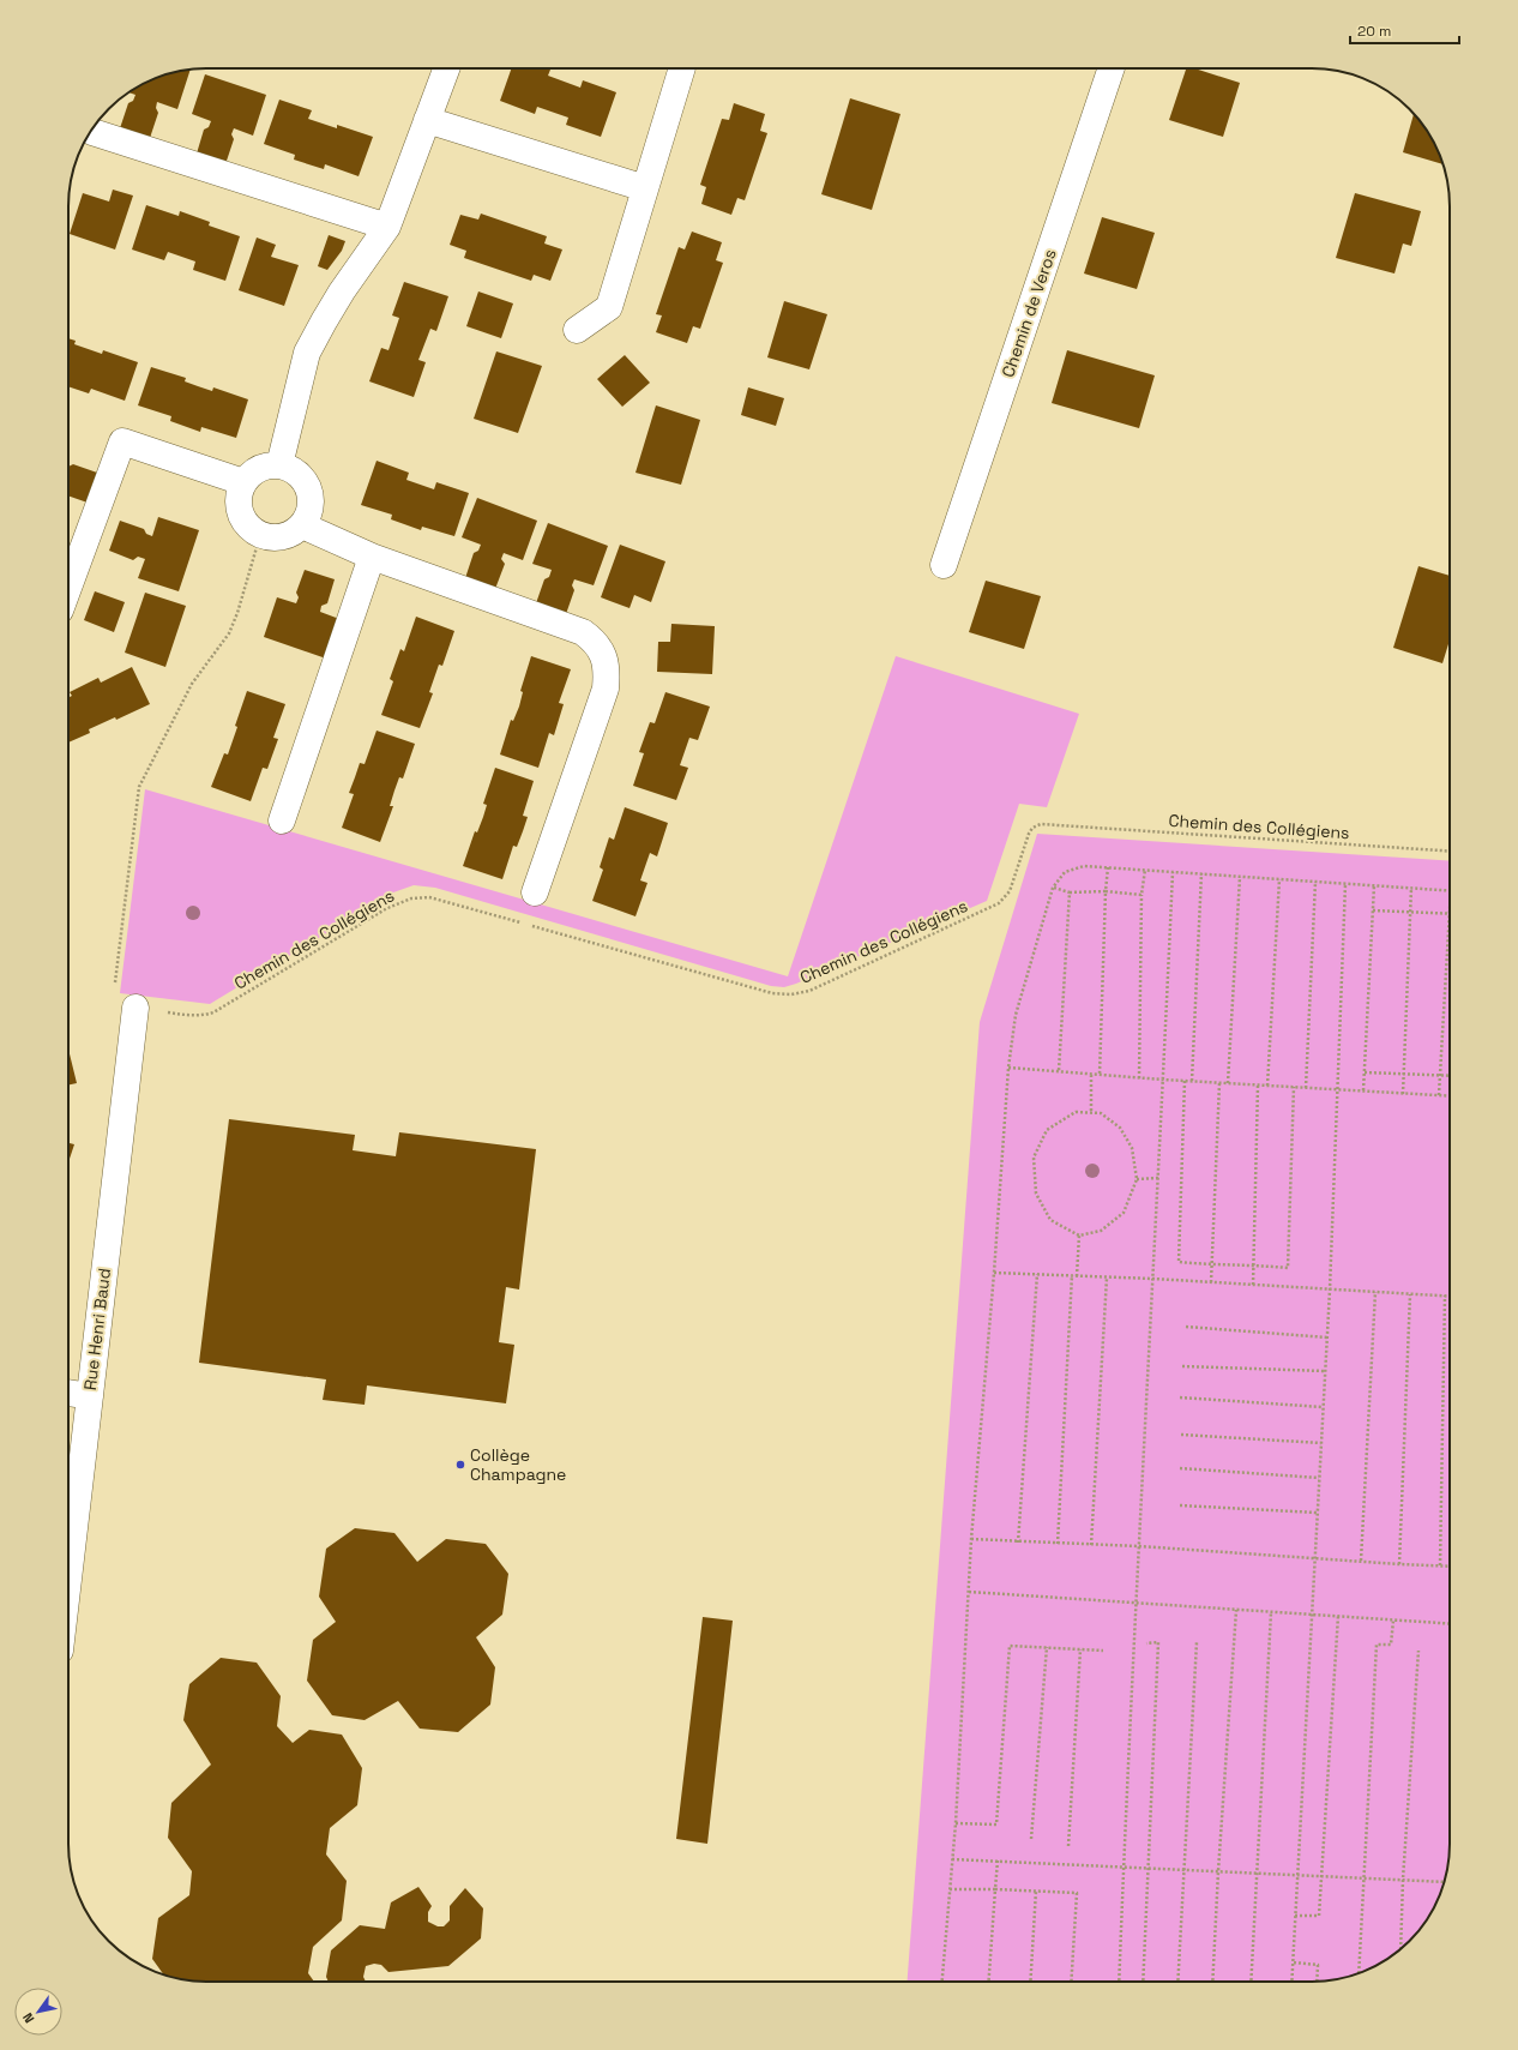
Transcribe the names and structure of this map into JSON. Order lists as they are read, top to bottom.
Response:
{
  "streets": {
    "street": ["Chemin de Veros", "Rue Henri Baud"],
    "path": ["Chemin des Collégiens"]
  },
  "places": ["Collège Champagne"],
  "scale_bar": "20 m",
  "north": "bottom left"
}
